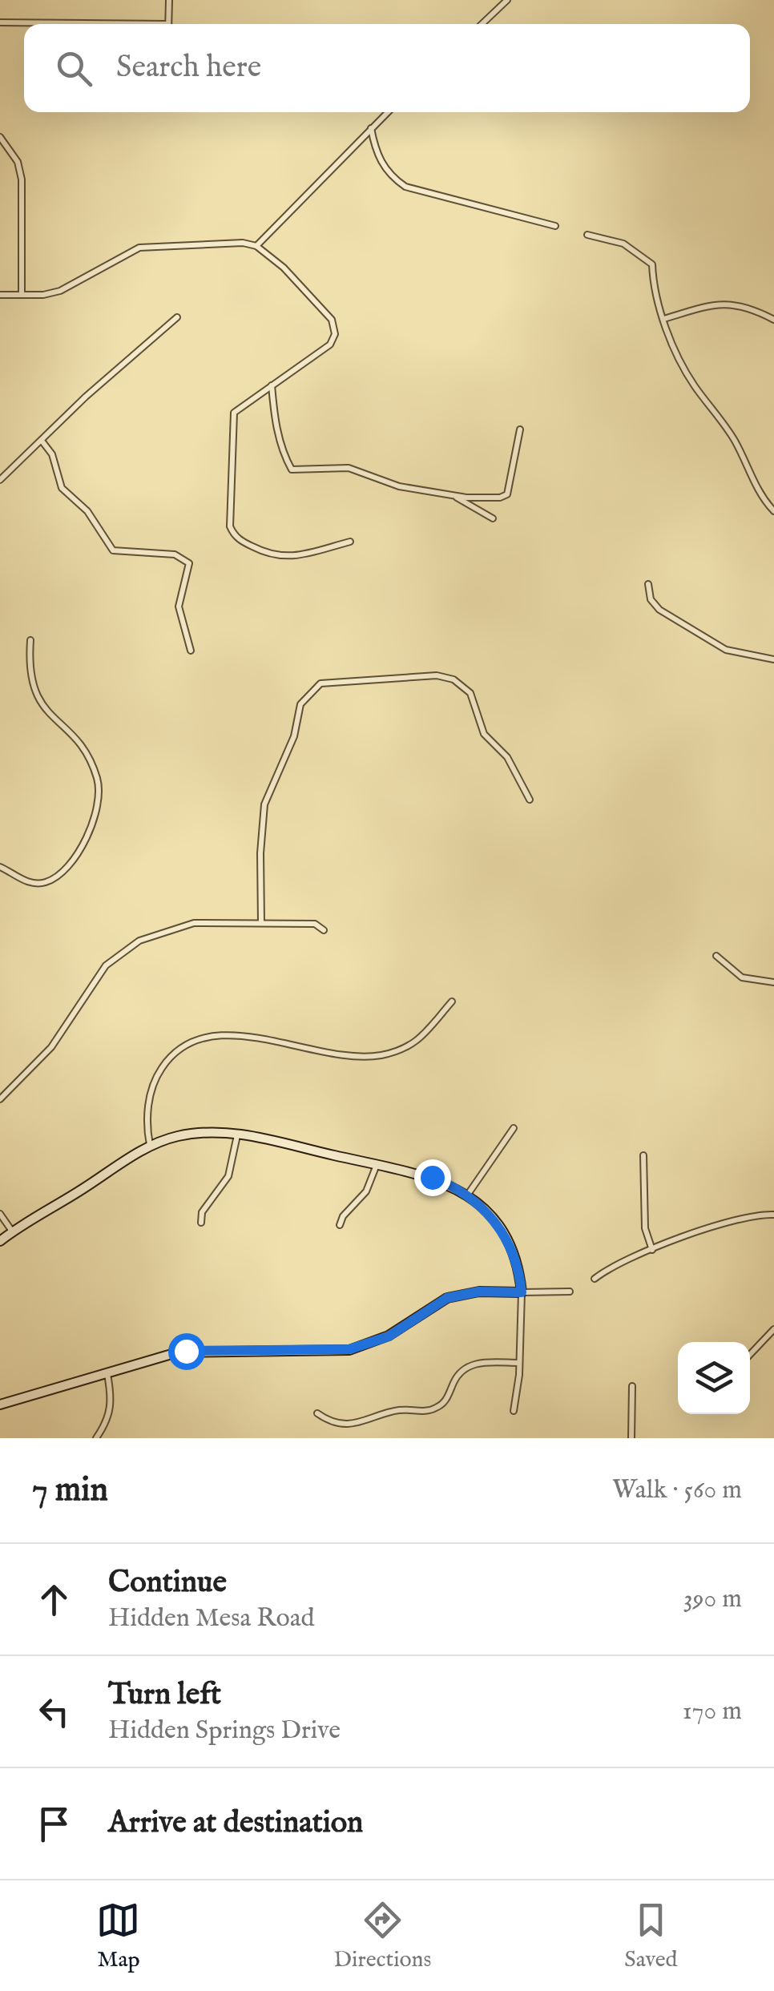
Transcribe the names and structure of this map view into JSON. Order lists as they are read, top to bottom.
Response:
{
  "page": {
    "search": "Search here",
    "heading": ["7 min", "Walk · 560 m"],
    "list": [
      ["Continue", "Hidden Mesa Road", "390 m"],
      ["Turn left", "Hidden Springs Drive", "170 m"],
      "Arrive at destination"
    ],
    "nav": ["Map", "Directions", "Saved"]
  }
}
